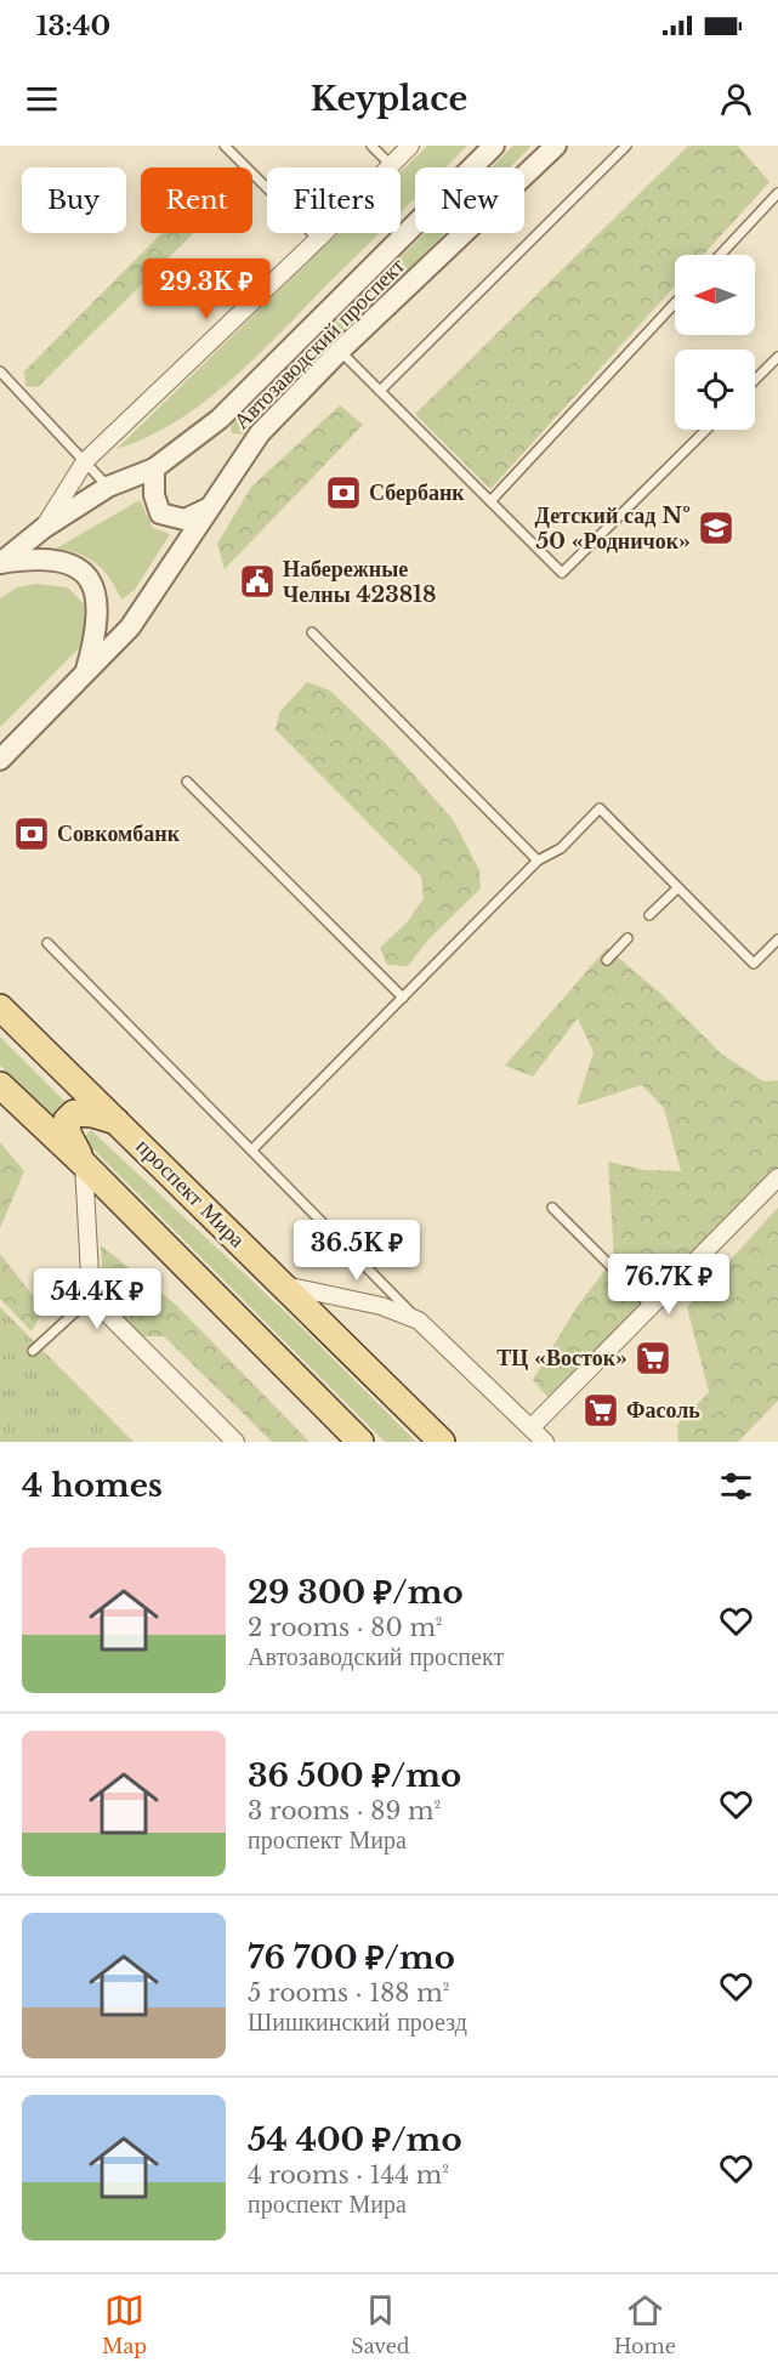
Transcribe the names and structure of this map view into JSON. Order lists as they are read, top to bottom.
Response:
{
  "streets": {
    "main road": ["проспект Мира"],
    "street": ["Автозаводский проспект"]
  },
  "places": {
    "bank": ["Сбербанк", "Совкомбанк"],
    "school or university": ["Детский сад № 50 «Родничок»"],
    "public building": ["Набережные Челны 423818"],
    "supermarket": ["ТЦ «Восток»", "Фасоль"]
  },
  "north": "left",
  "page": {
    "status": "13:40",
    "header": "Keyplace",
    "chip": [
      "Buy",
      "Rent",
      "Filters",
      "New"
    ],
    "price": [
      "29.3K ₽",
      "36.5K ₽",
      "76.7K ₽",
      "54.4K ₽"
    ],
    "heading": "4 homes",
    "list": [
      {
        "name": "29 300 ₽/mo",
        "note": "2 rooms · 80 m² · Автозаводский проспект"
      },
      {
        "name": "36 500 ₽/mo",
        "note": "3 rooms · 89 m² · проспект Мира"
      },
      {
        "name": "76 700 ₽/mo",
        "note": "5 rooms · 188 m² · Шишкинский проезд"
      },
      {
        "name": "54 400 ₽/mo",
        "note": "4 rooms · 144 m² · проспект Мира"
      }
    ],
    "tabs": ["Map", "Saved", "Home"]
  }
}
